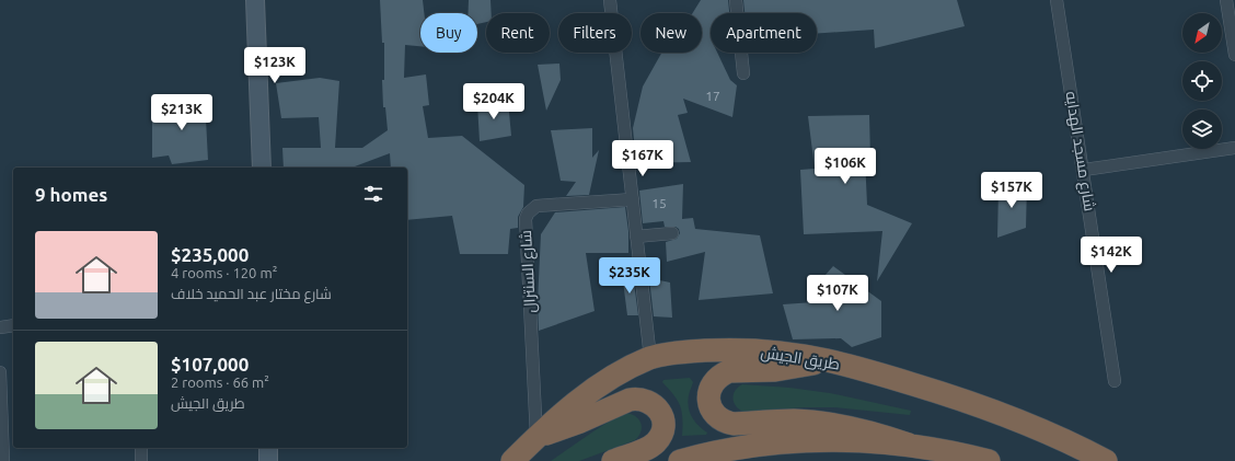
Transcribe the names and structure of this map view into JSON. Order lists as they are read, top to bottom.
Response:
{
  "streets": {
    "highway": ["طريق الجيش"],
    "street": ["شارع مسجد الهدايه", "شارع السنترال"]
  },
  "crossings": [
    ["شارع السنترال", "طريق الجيش"]
  ],
  "house_numbers": ["17", "15"],
  "north": "bottom left",
  "page": {
    "chip": [
      "Buy",
      "Rent",
      "Filters",
      "New",
      "Apartment"
    ],
    "price": [
      "$123K",
      "$204K",
      "$213K",
      "$167K",
      "$106K",
      "$157K",
      "$142K",
      "$235K",
      "$107K"
    ],
    "heading": "9 homes",
    "list": [
      {
        "name": "$235,000",
        "note": "4 rooms · 120 m² · شارع مختار عبد الحميد خلاف"
      },
      {
        "name": "$107,000",
        "note": "2 rooms · 66 m² · طريق الجيش"
      }
    ]
  }
}
